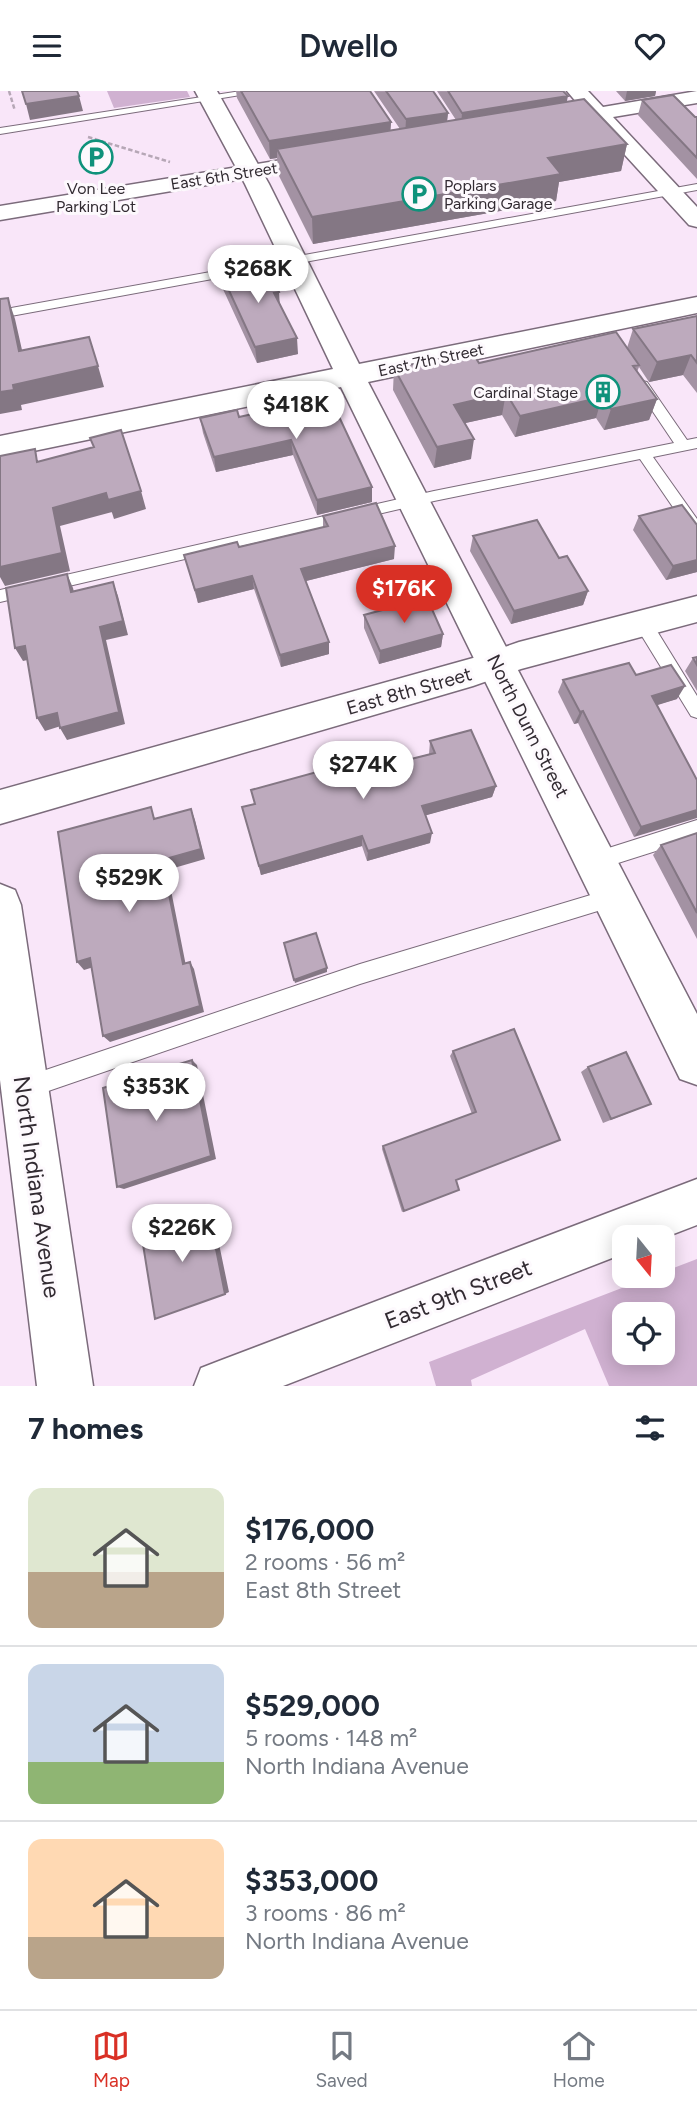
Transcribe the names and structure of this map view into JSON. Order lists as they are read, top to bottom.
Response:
{
  "streets": {
    "street": [
      "East 6th Street",
      "East 7th Street",
      "East 8th Street",
      "North Dunn Street",
      "North Indiana Avenue",
      "East 9th Street"
    ]
  },
  "crossings": [
    ["East 6th Street", "North Dunn Street"],
    ["East 7th Street", "North Dunn Street"],
    ["East 8th Street", "North Dunn Street"]
  ],
  "places": {
    "parking": ["Von Lee Parking Lot", "Poplars Parking Garage"],
    "building": ["Cardinal Stage"]
  },
  "north": "bottom",
  "page": {
    "header": "Dwello",
    "price": [
      "$268K",
      "$418K",
      "$176K",
      "$274K",
      "$529K",
      "$353K",
      "$226K"
    ],
    "heading": "7 homes",
    "list": [
      {
        "name": "$176,000",
        "note": "2 rooms · 56 m² · East 8th Street"
      },
      {
        "name": "$529,000",
        "note": "5 rooms · 148 m² · North Indiana Avenue"
      },
      {
        "name": "$353,000",
        "note": "3 rooms · 86 m² · North Indiana Avenue"
      }
    ],
    "tabs": ["Map", "Saved", "Home"]
  }
}
